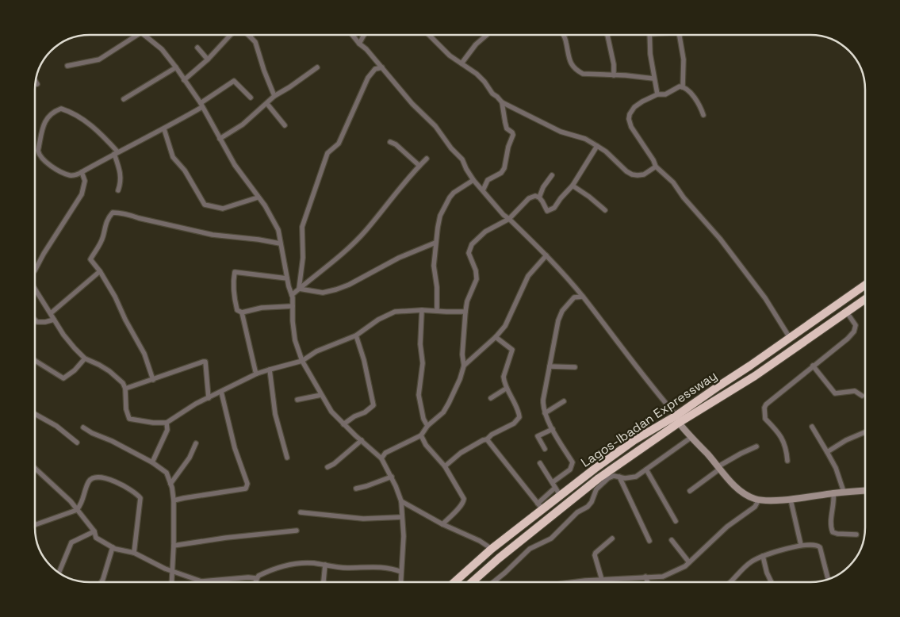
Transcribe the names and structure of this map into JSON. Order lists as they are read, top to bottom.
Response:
{
  "streets": {
    "highway": ["Lagos-Ibadan Expressway"]
  }
}
